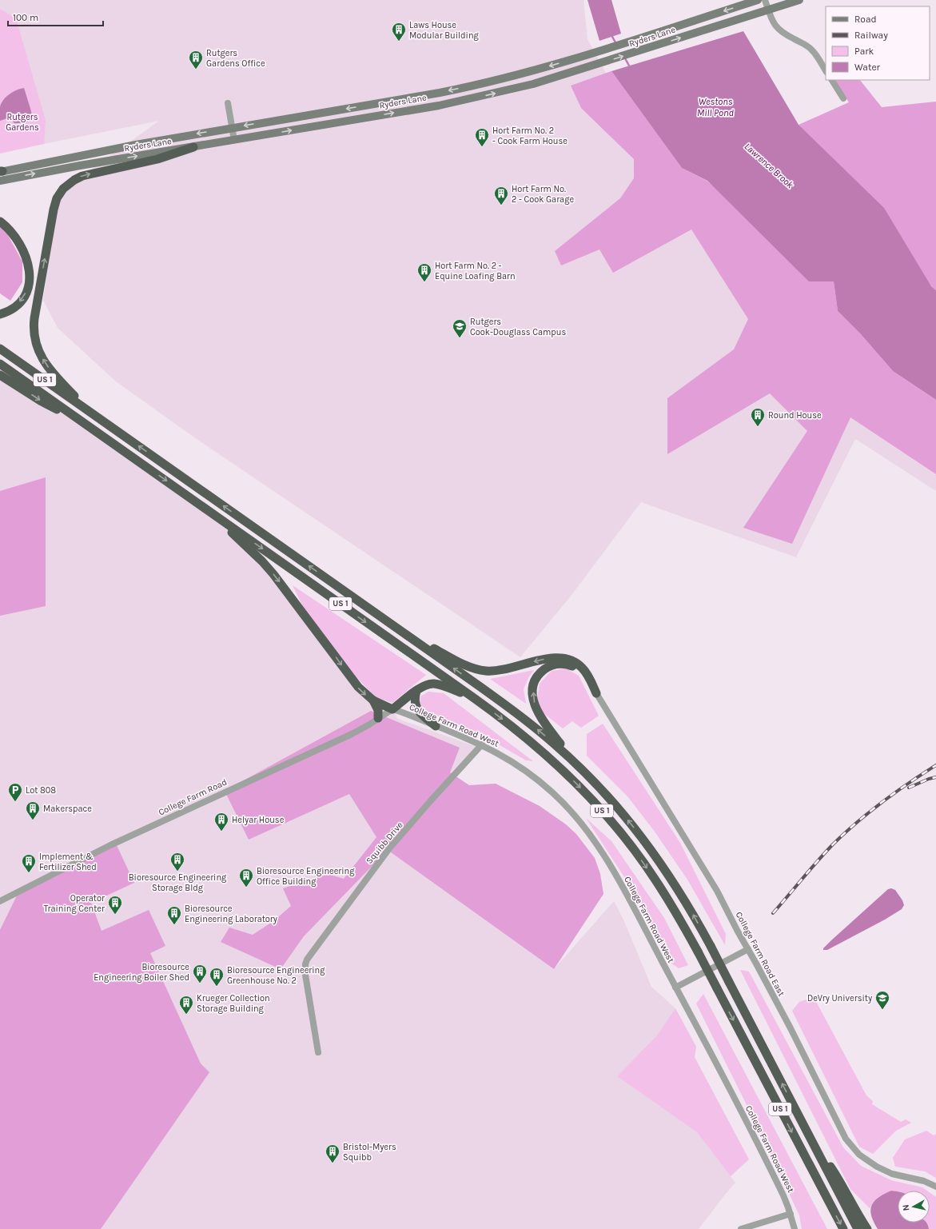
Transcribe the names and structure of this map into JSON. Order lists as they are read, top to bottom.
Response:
{
  "streets": {
    "highway": ["US 1"],
    "main road": ["Ryders Lane"],
    "street": [
      "College Farm Road West",
      "College Farm Road",
      "Squibb Drive",
      "College Farm Road East"
    ]
  },
  "crossings": [
    ["College Farm Road West", "College Farm Road"],
    ["College Farm Road West", "Squibb Drive"]
  ],
  "water": ["Westons Mill Pond", "Lawrence Brook"],
  "parks": ["Rutgers Gardens"],
  "places": {
    "building": [
      "Laws House Modular Building",
      "Rutgers Gardens Office",
      "Hort Farm No. 2 - Cook Farm House",
      "Hort Farm No. 2 - Cook Garage",
      "Hort Farm No. 2 - Equine Loafing Barn",
      "Round House",
      "Makerspace",
      "Helyar House",
      "Bioresource Engineering Storage Bldg",
      "Implement & Fertilizer Shed",
      "Bioresource Engineering Office Building",
      "Operator Training Center",
      "Bioresource Engineering Laboratory",
      "Bioresource Engineering Boiler Shed",
      "Bioresource Engineering Greenhouse No. 2",
      "Krueger Collection Storage Building",
      "Bristol-Myers Squibb"
    ],
    "school or university": ["Rutgers Cook-Douglass Campus", "DeVry University"],
    "parking": ["Lot 808"]
  },
  "legend": [
    "Road",
    "Railway",
    "Park",
    "Water"
  ],
  "scale_bar": "100 m",
  "north": "left"
}
